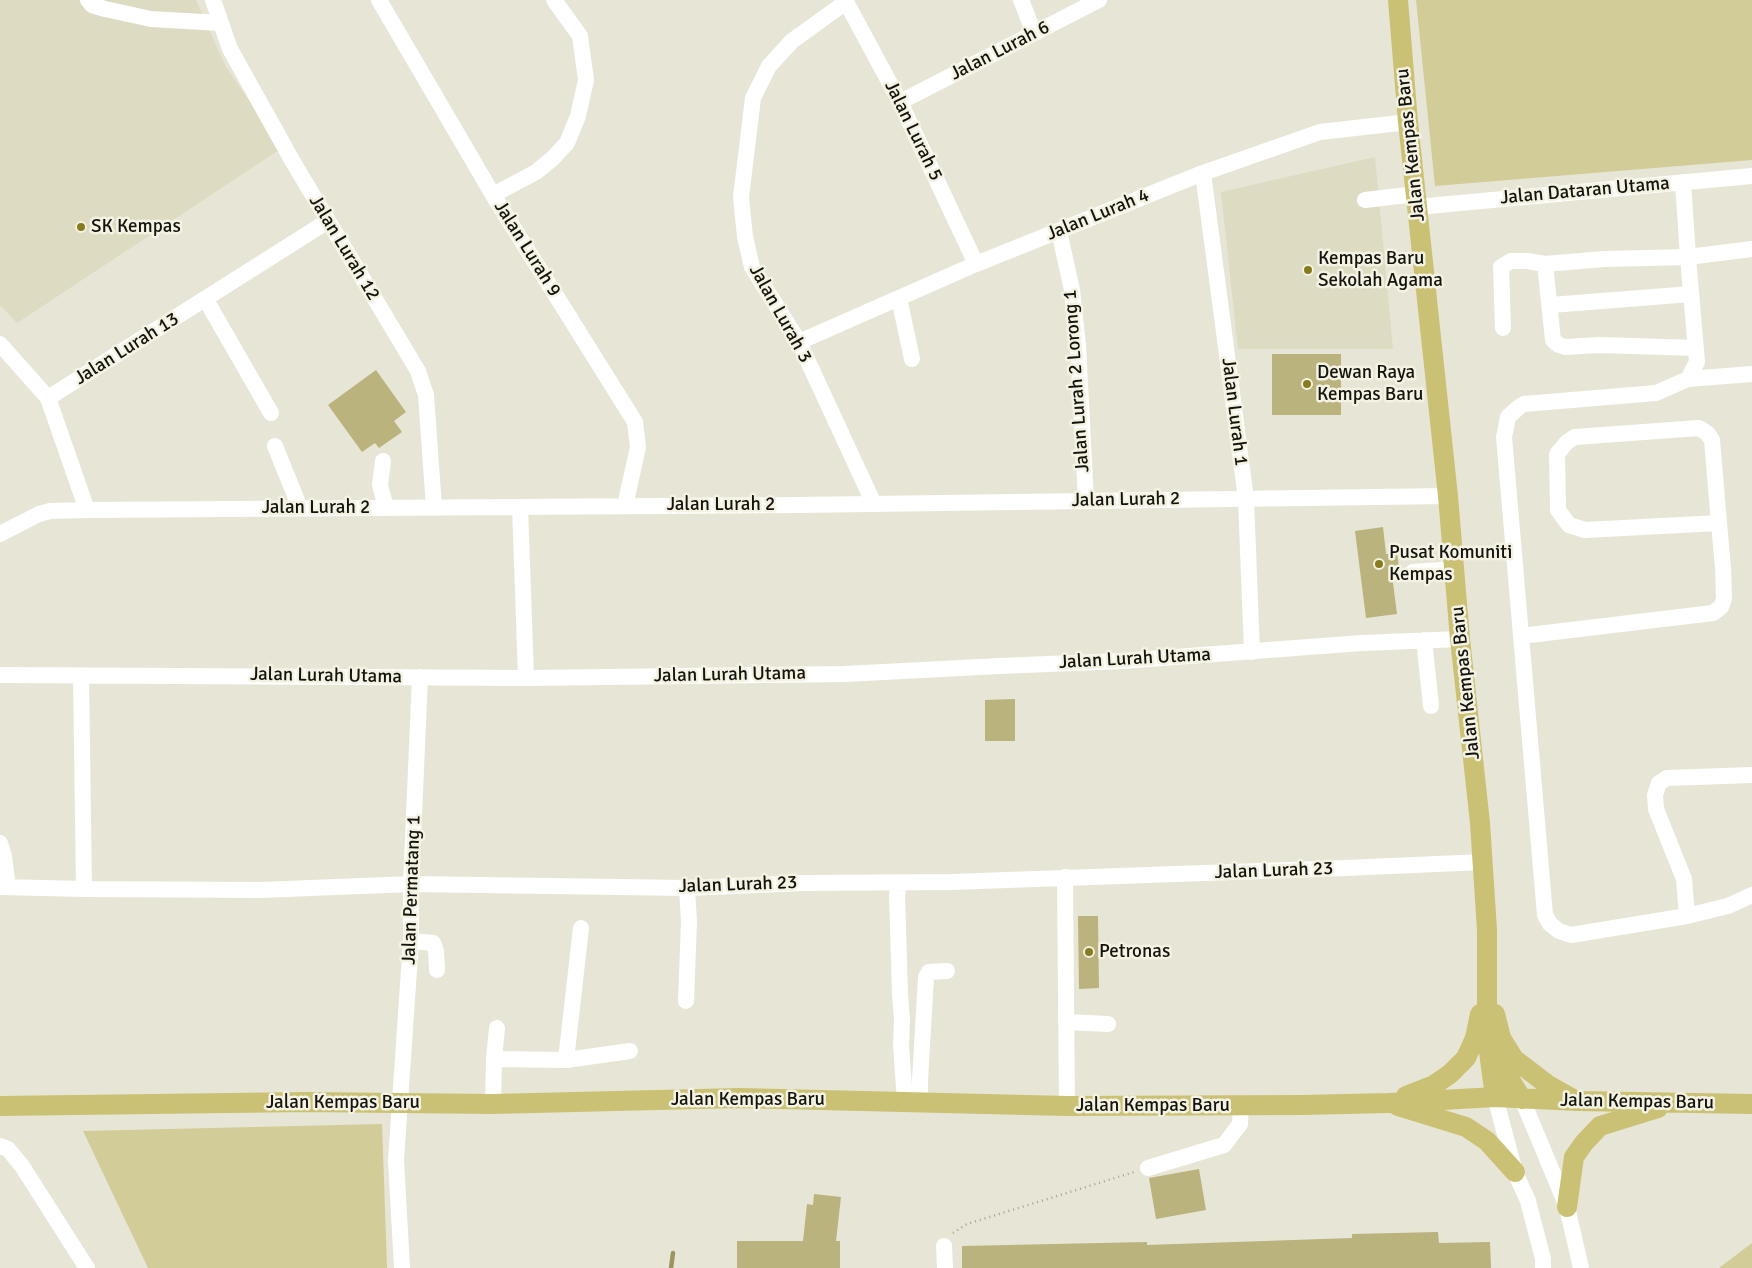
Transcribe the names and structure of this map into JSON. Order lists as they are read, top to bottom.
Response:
{
  "streets": {
    "main road": ["Jalan Kempas Baru"],
    "street": [
      "Jalan Lurah 6",
      "Jalan Lurah 5",
      "Jalan Dataran Utama",
      "Jalan Lurah 4",
      "Jalan Lurah 12",
      "Jalan Lurah 9",
      "Jalan Lurah 3",
      "Jalan Lurah 13",
      "Jalan Lurah 2 Lorong 1",
      "Jalan Lurah 1",
      "Jalan Lurah 2",
      "Jalan Lurah Utama",
      "Jalan Lurah 23",
      "Jalan Permatang 1"
    ]
  },
  "crossings": [
    ["Jalan Lurah 6", "Jalan Lurah 5"],
    ["Jalan Lurah 5", "Jalan Lurah 4"],
    ["Jalan Lurah 5", "Jalan Lurah 3"],
    ["Jalan Kempas Baru", "Jalan Dataran Utama"],
    ["Jalan Kempas Baru", "Jalan Lurah 4"],
    ["Jalan Kempas Baru", "Jalan Lurah 2"],
    ["Jalan Kempas Baru", "Jalan Lurah Utama"],
    ["Jalan Kempas Baru", "Jalan Lurah 23"],
    ["Jalan Kempas Baru", "Jalan Permatang 1"],
    ["Jalan Lurah 4", "Jalan Lurah 3"],
    ["Jalan Lurah 4", "Jalan Lurah 2 Lorong 1"],
    ["Jalan Lurah 4", "Jalan Lurah 1"],
    ["Jalan Lurah 12", "Jalan Lurah 13"],
    ["Jalan Lurah 12", "Jalan Lurah 2"],
    ["Jalan Lurah 9", "Jalan Lurah 2"],
    ["Jalan Lurah 3", "Jalan Lurah 2"],
    ["Jalan Lurah 2 Lorong 1", "Jalan Lurah 2"],
    ["Jalan Lurah 1", "Jalan Lurah 2"],
    ["Jalan Lurah 1", "Jalan Lurah Utama"],
    ["Jalan Lurah Utama", "Jalan Permatang 1"],
    ["Jalan Lurah 23", "Jalan Permatang 1"]
  ],
  "places": [
    "SK Kempas",
    "Kempas Baru Sekolah Agama",
    "Dewan Raya Kempas Baru",
    "Pusat Komuniti Kempas",
    "Petronas"
  ]
}
